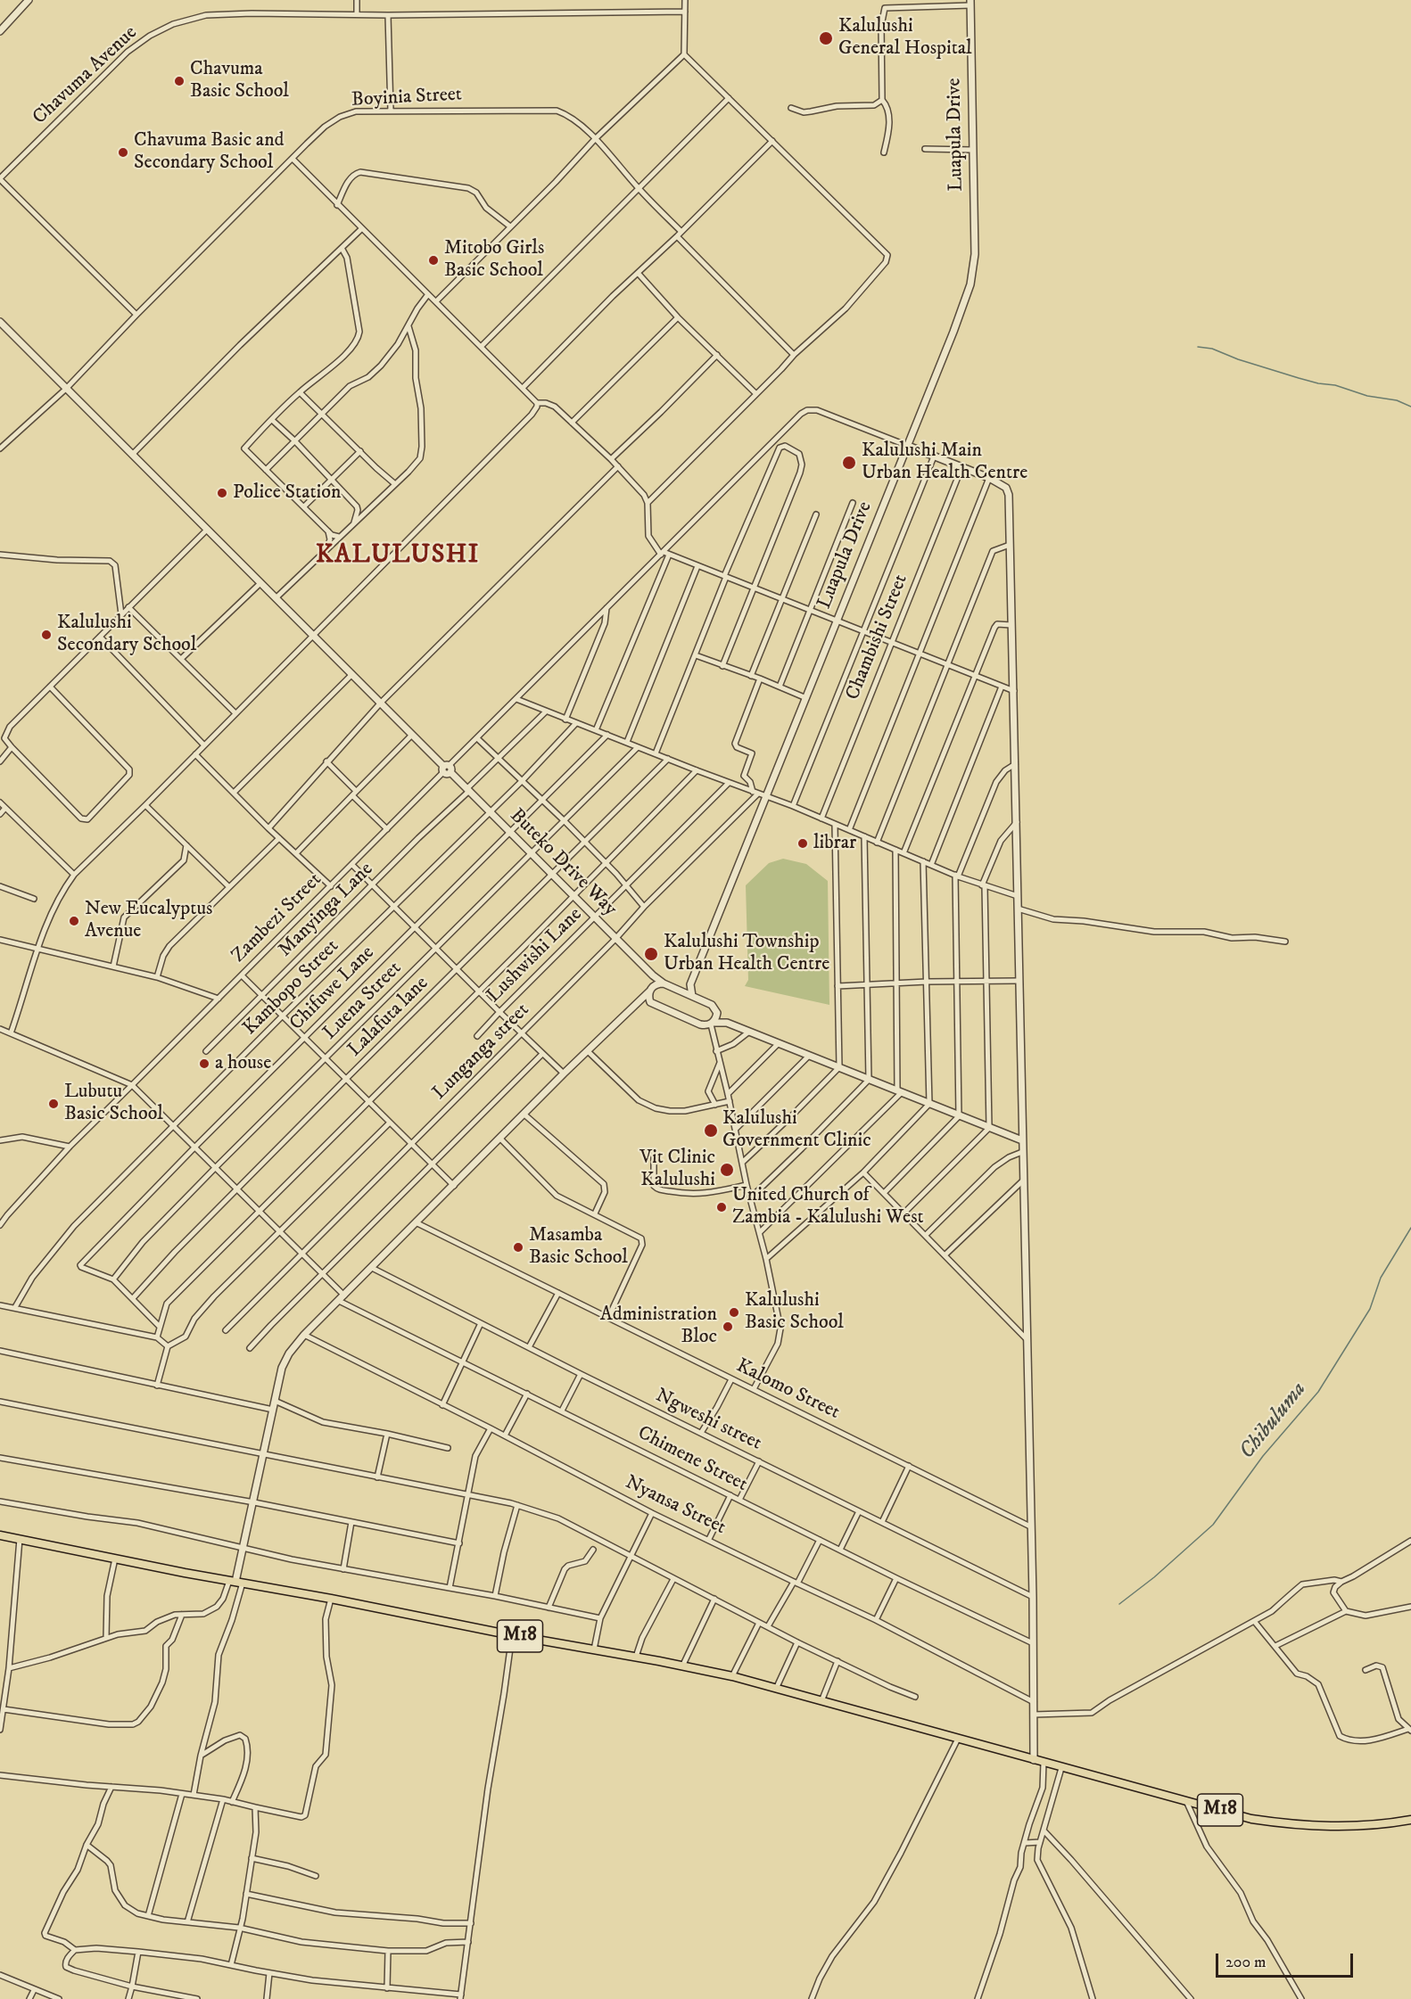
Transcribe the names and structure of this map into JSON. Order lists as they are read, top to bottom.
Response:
{
  "streets": {
    "main road": ["M18"],
    "street": [
      "Chavuma Avenue",
      "Boyinia Street",
      "Luapula Drive",
      "Chambishi Street",
      "Buteko Drive Way",
      "Manyinga Lane",
      "Zambezi Street",
      "Lushwishi Lane",
      "Kambopo Street",
      "Chifuwe Lane",
      "Luena Street",
      "Lalafuta lane",
      "Lunganga street",
      "Kalomo Street",
      "Ngweshi street",
      "Chimene Street",
      "Nyansa Street"
    ]
  },
  "crossings": [
    ["Boyinia Street", "Buteko Drive Way"],
    ["Luapula Drive", "Zambezi Street"],
    ["Buteko Drive Way", "Manyinga Lane"],
    ["Buteko Drive Way", "Zambezi Street"],
    ["Buteko Drive Way", "Lushwishi Lane"],
    ["Buteko Drive Way", "Kambopo Street"],
    ["Buteko Drive Way", "Chifuwe Lane"],
    ["Buteko Drive Way", "Luena Street"],
    ["Buteko Drive Way", "Lalafuta lane"],
    ["Buteko Drive Way", "Lunganga street"],
    ["Chifuwe Lane", "Luena Street"]
  ],
  "districts": ["KALULUSHI"],
  "water": ["Chibuluma"],
  "places": [
    "Kalulushi General Hospital",
    "Chavuma Basic School",
    "Chavuma Basic and Secondary School",
    "Mitobo Girls Basic School",
    "Kalulushi Main Urban Health Centre",
    "Police Station",
    "Kalulushi Secondary School",
    "librar",
    "New Eucalyptus Avenue",
    "Kalulushi Township Urban Health Centre",
    "a house",
    "Lubutu Basic School",
    "Kalulushi Government Clinic",
    "Vit Clinic Kalulushi",
    "United Church of Zambia - Kalulushi West",
    "Masamba Basic School",
    "Kalulushi Basic School",
    "Administration Bloc"
  ],
  "scale_bar": "200 m"
}
